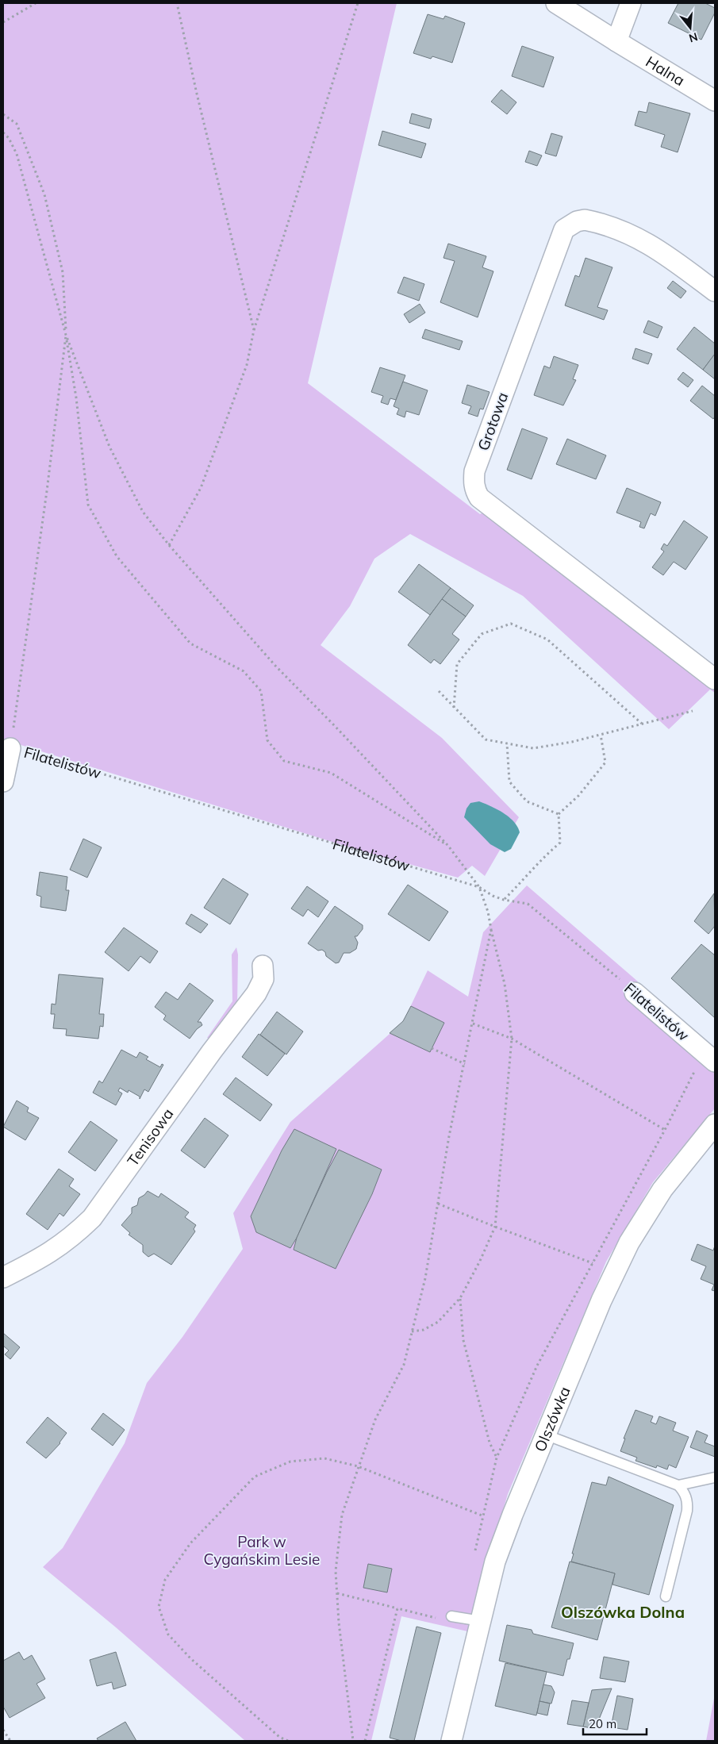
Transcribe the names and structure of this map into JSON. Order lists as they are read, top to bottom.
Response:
{
  "streets": {
    "street": [
      "Halna",
      "Grotowa",
      "Filatelistów",
      "Tenisowa",
      "Olszówka"
    ]
  },
  "districts": ["Olszówka Dolna"],
  "parks": ["Park w Cygańskim Lesie"],
  "scale_bar": "20 m",
  "north": "bottom"
}
